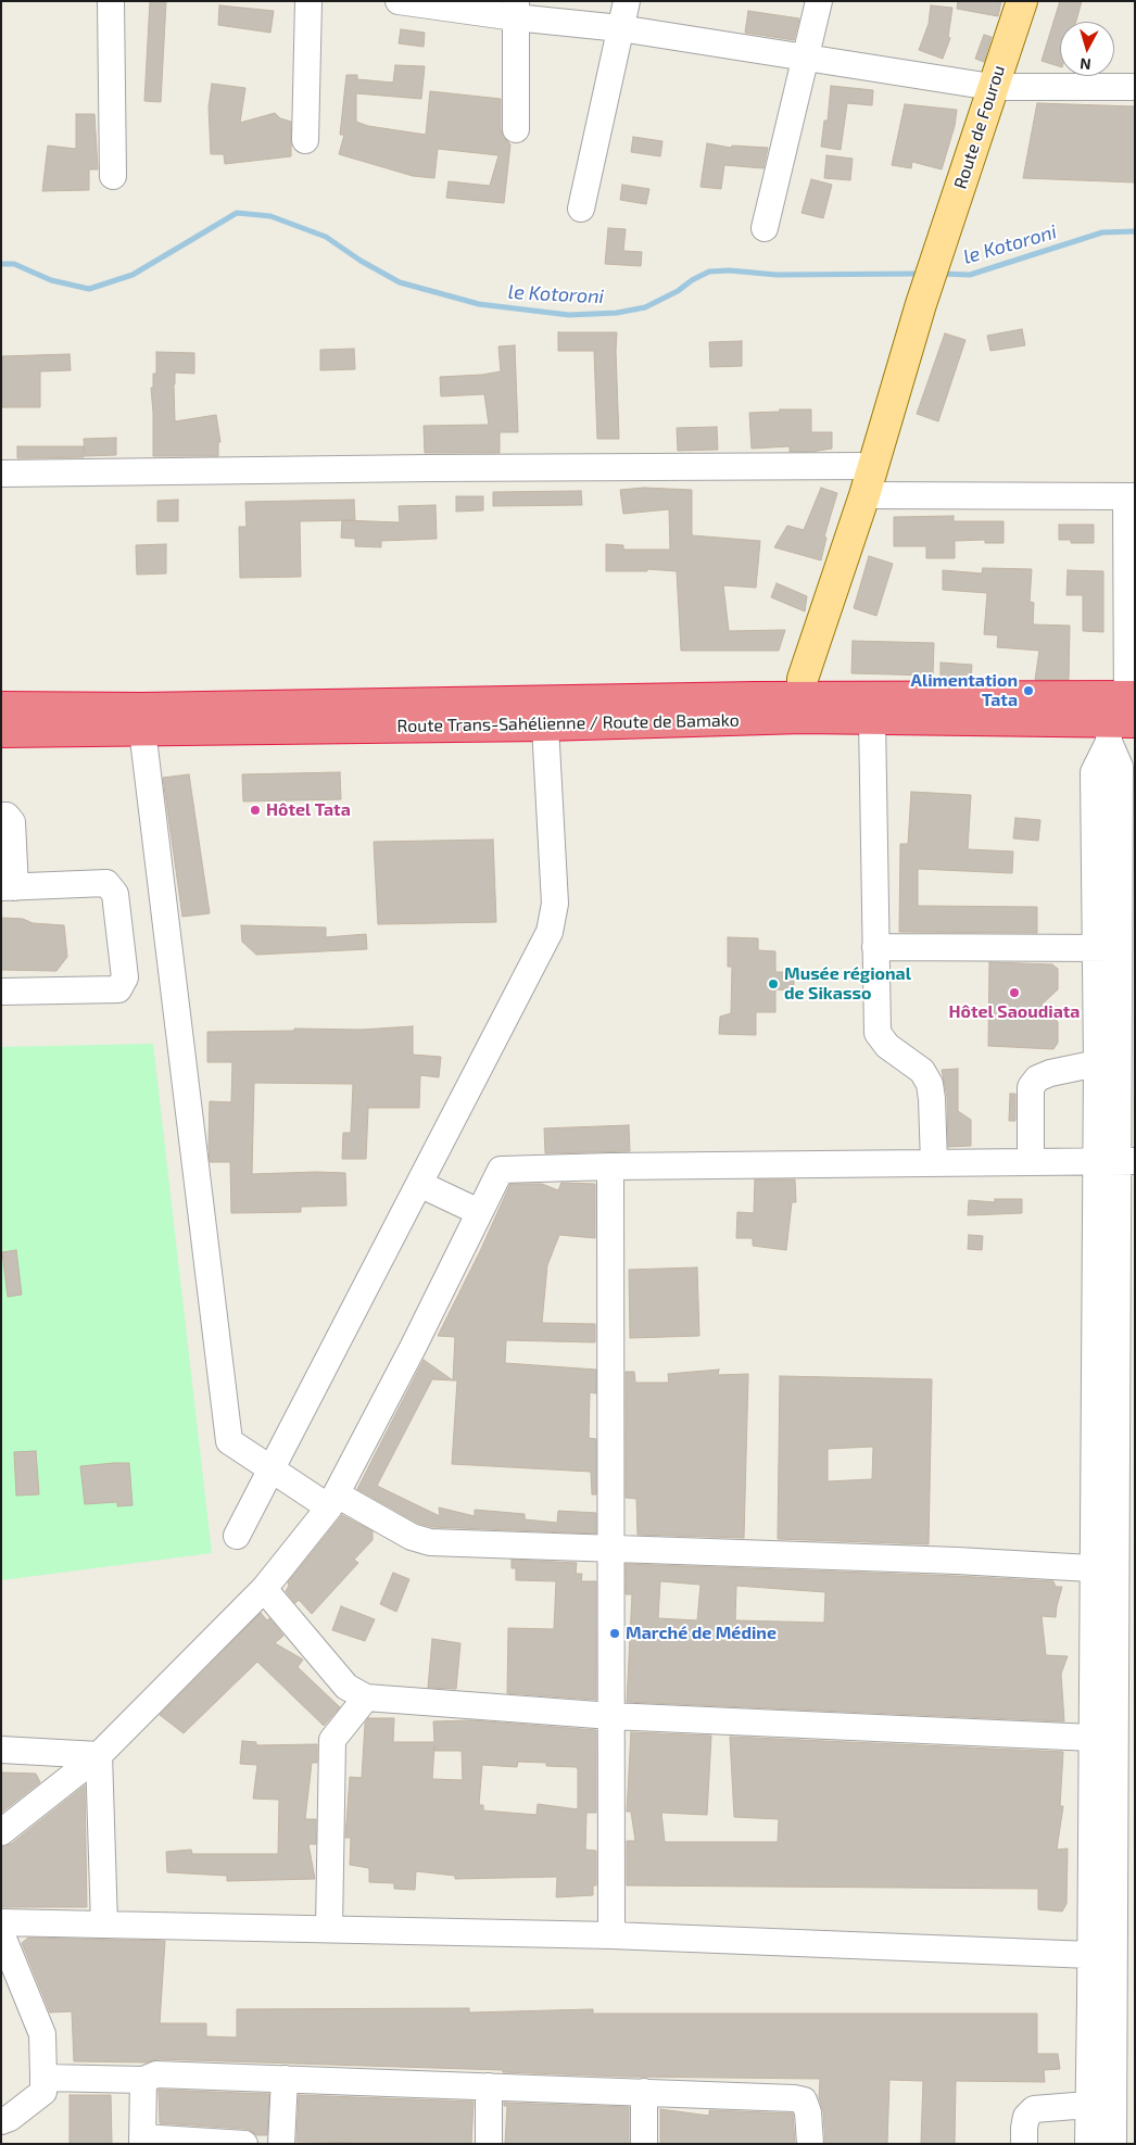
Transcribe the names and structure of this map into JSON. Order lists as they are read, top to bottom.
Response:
{
  "streets": {
    "highway": ["Route Trans-Sahélienne / Route de Bamako"],
    "main road": ["Route de Fourou"]
  },
  "crossings": [
    ["Route de Fourou", "Route Trans-Sahélienne / Route de Bamako"]
  ],
  "water": ["le Kotoroni"],
  "places": [
    "Alimentation Tata",
    "Hôtel Tata",
    "Musée régional de Sikasso",
    "Hôtel Saoudiata",
    "Marché de Médine"
  ],
  "north": "bottom"
}
